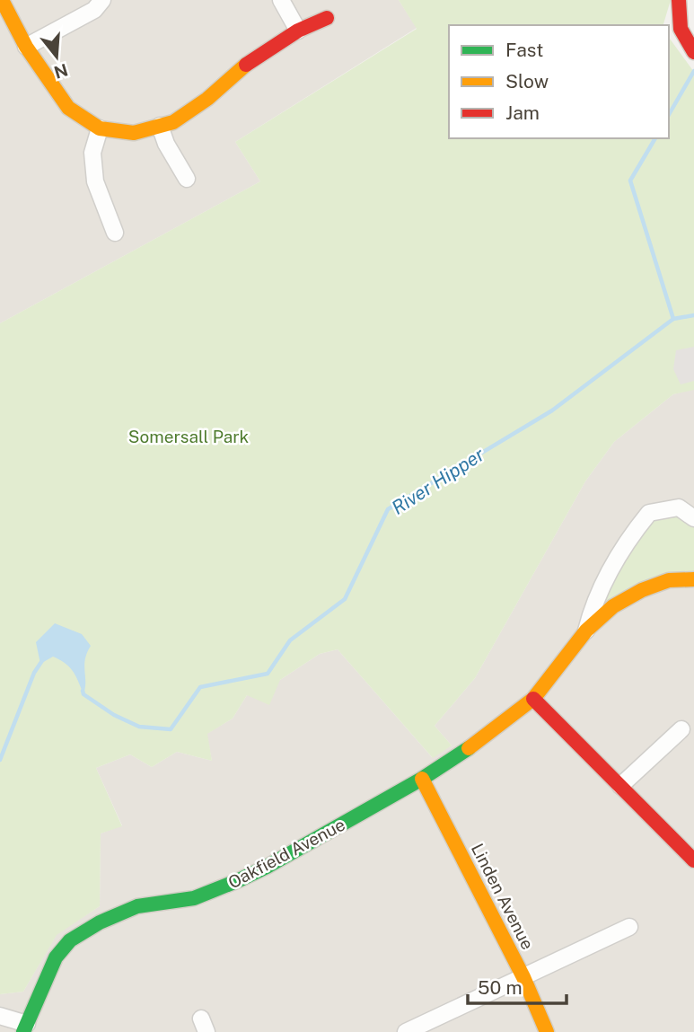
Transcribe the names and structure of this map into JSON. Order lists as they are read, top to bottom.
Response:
{
  "streets": {
    "street": ["Oakfield Avenue", "Linden Avenue"]
  },
  "crossings": [
    ["Oakfield Avenue", "Linden Avenue"]
  ],
  "water": ["River Hipper"],
  "parks": ["Somersall Park"],
  "legend": ["Fast", "Slow", "Jam"],
  "scale_bar": "50 m",
  "north": "bottom"
}
